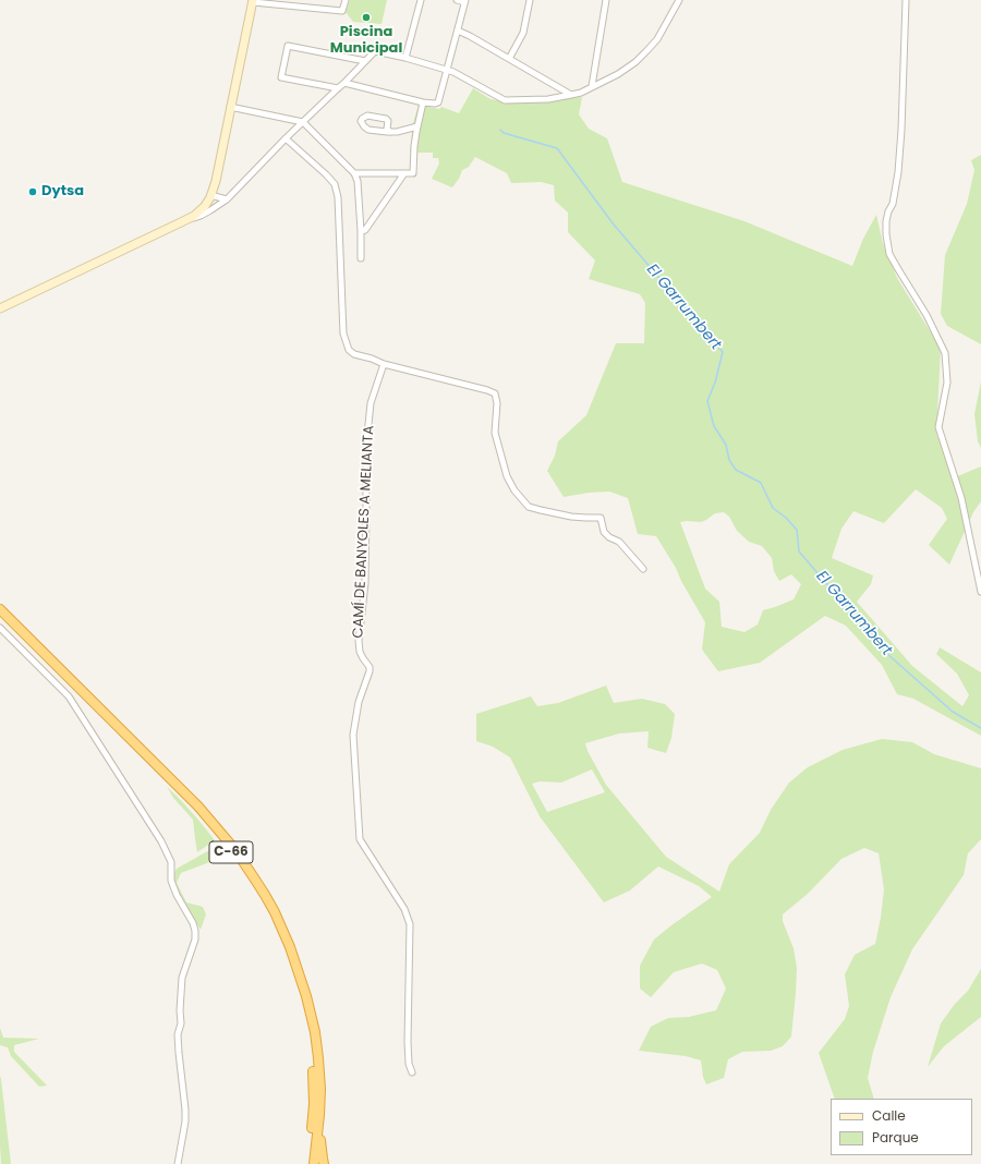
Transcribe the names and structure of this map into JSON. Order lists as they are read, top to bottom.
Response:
{
  "streets": {
    "highway": ["C-66"],
    "street": ["CAMÍ DE BANYOLES A MELIANTA"]
  },
  "water": ["El Garrumbert"],
  "places": ["Piscina Municipal", "Dytsa"],
  "legend": ["Calle", "Parque"]
}
